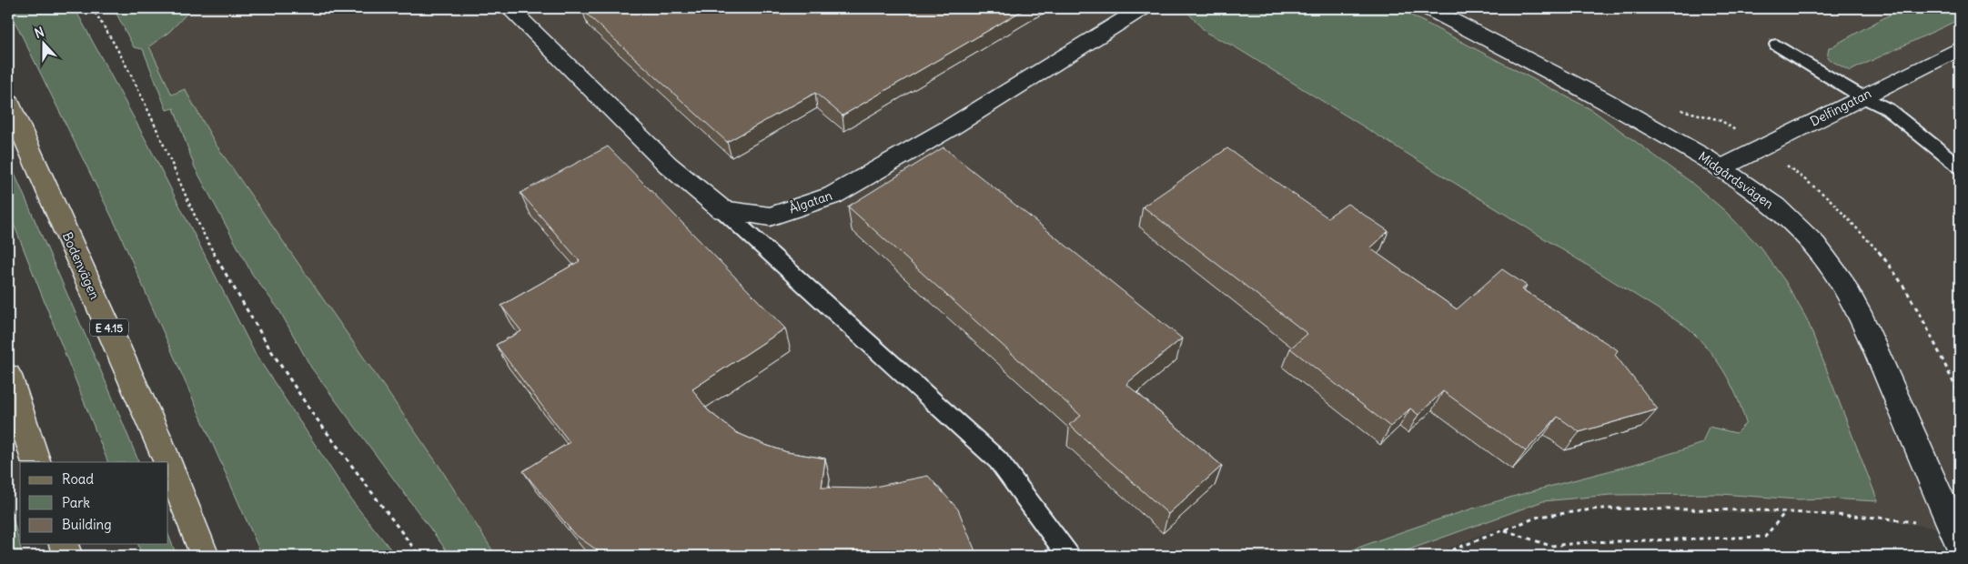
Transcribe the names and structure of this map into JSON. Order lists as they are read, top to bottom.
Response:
{
  "streets": {
    "main road": ["Bodenvägen", "E 4.15"],
    "street": ["Delfingatan", "Midgårdsvägen", "Ålgatan"]
  },
  "crossings": [
    ["Delfingatan", "Midgårdsvägen"]
  ],
  "legend": ["Road", "Park", "Building"],
  "north": "top"
}
